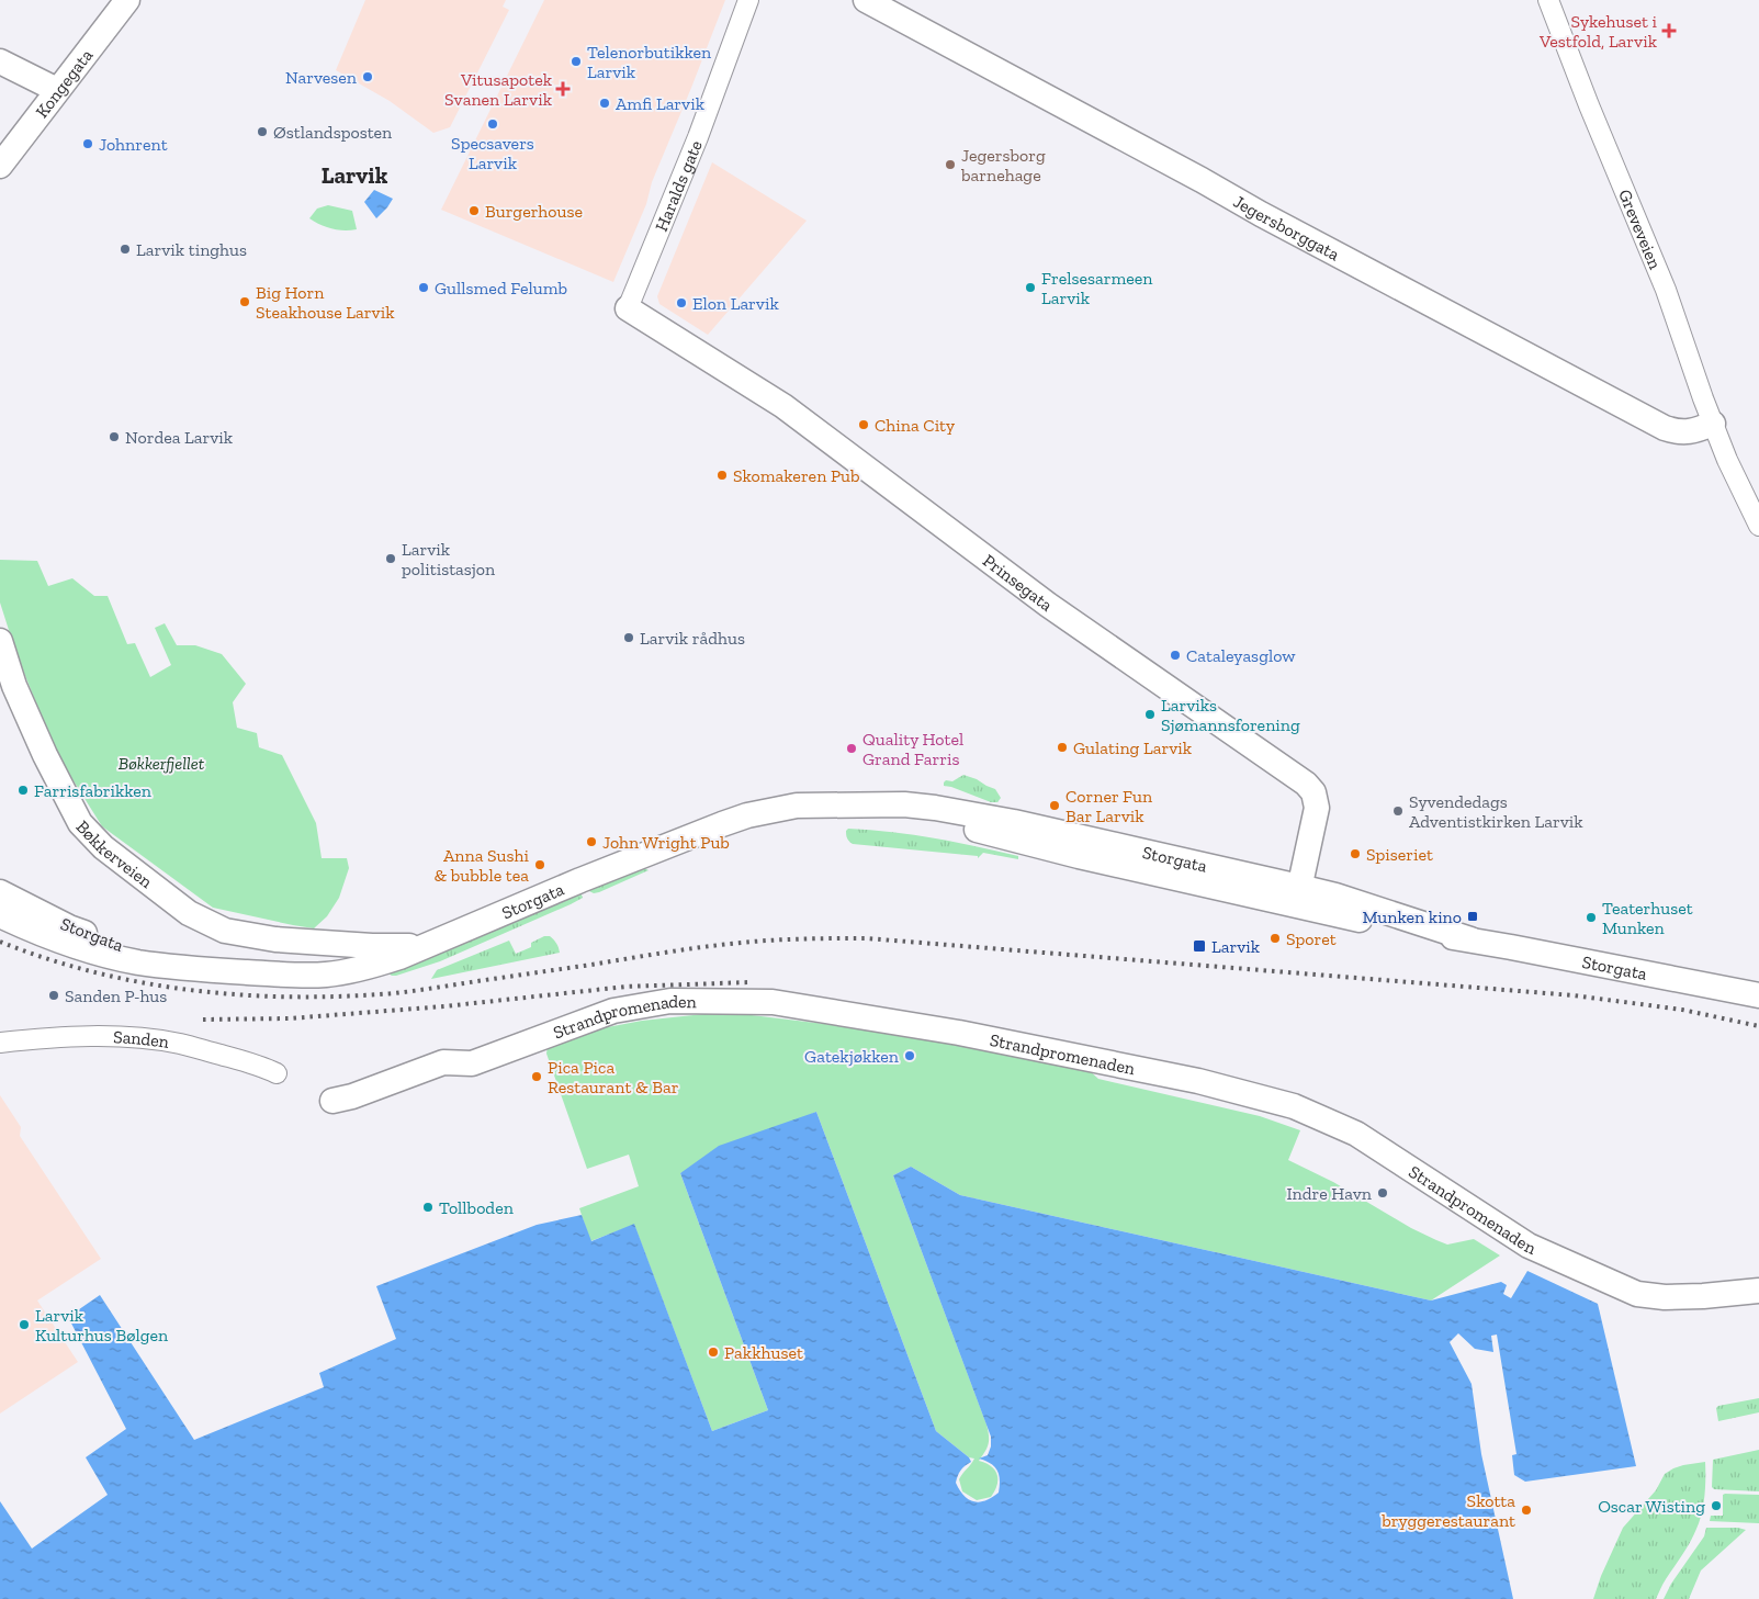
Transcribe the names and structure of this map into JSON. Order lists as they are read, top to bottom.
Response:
{
  "streets": {
    "main road": [
      "Kongegata",
      "Jegersborggata",
      "Prinsegata",
      "Bøkkerveien",
      "Storgata",
      "Strandpromenaden"
    ],
    "street": ["Haralds gate", "Greveveien", "Sanden"]
  },
  "crossings": [
    ["Haralds gate", "Prinsegata"],
    ["Jegersborggata", "Greveveien"],
    ["Prinsegata", "Storgata"],
    ["Bøkkerveien", "Storgata"]
  ],
  "districts": ["Larvik"],
  "parks": ["Bøkkerfjellet"],
  "places": {
    "health": ["Sykehuset i Vestfold, Larvik", "Vitusapotek Svanen Larvik"],
    "other": [
      "Telenorbutikken Larvik",
      "Narvesen",
      "Amfi Larvik",
      "Specsavers Larvik",
      "Østlandsposten",
      "Johnrent",
      "Jegersborg barnehage",
      "Burgerhouse",
      "Larvik tinghus",
      "Gullsmed Felumb",
      "Frelsesarmeen Larvik",
      "Big Horn Steakhouse Larvik",
      "Elon Larvik",
      "China City",
      "Nordea Larvik",
      "Skomakeren Pub",
      "Larvik politistasjon",
      "Larvik rådhus",
      "Cataleyasglow",
      "Larviks Sjømannsforening",
      "Gulating Larvik",
      "Quality Hotel Grand Farris",
      "Farrisfabrikken",
      "Corner Fun Bar Larvik",
      "Syvendedags Adventistkirken Larvik",
      "John Wright Pub",
      "Spiseriet",
      "Anna Sushi & bubble tea",
      "Teaterhuset Munken",
      "Sporet",
      "Sanden P-hus",
      "Gatekjøkken",
      "Pica Pica Restaurant & Bar",
      "Indre Havn",
      "Tollboden",
      "Larvik Kulturhus Bølgen",
      "Pakkhuset",
      "Oscar Wisting",
      "Skotta bryggerestaurant"
    ],
    "transit": ["Munken kino", "Larvik"]
  }
}
